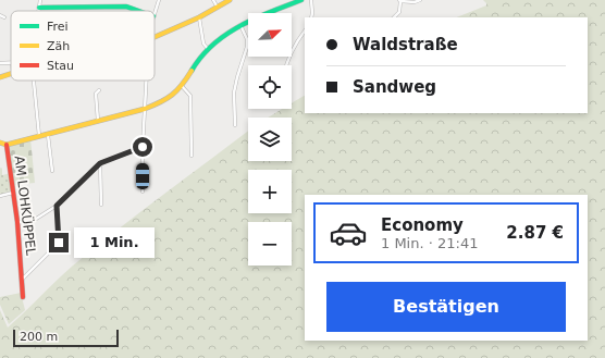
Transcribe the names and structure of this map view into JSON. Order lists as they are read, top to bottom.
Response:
{
  "streets": {
    "street": ["AM LOHKÜPPEL"]
  },
  "legend": ["Frei", "Zäh", "Stau"],
  "scale_bar": "200 m",
  "north": "top right",
  "page": {
    "map_buttons": ["+", "−"],
    "banner": ["Waldstraße", "Sandweg"],
    "list": [
      {
        "name": "Economy",
        "note": "1 Min. · 21:41",
        "value": "2.87 €"
      }
    ],
    "bubble": "1 Min.",
    "buttons": "Bestätigen",
    "scale": "200 m"
  }
}
